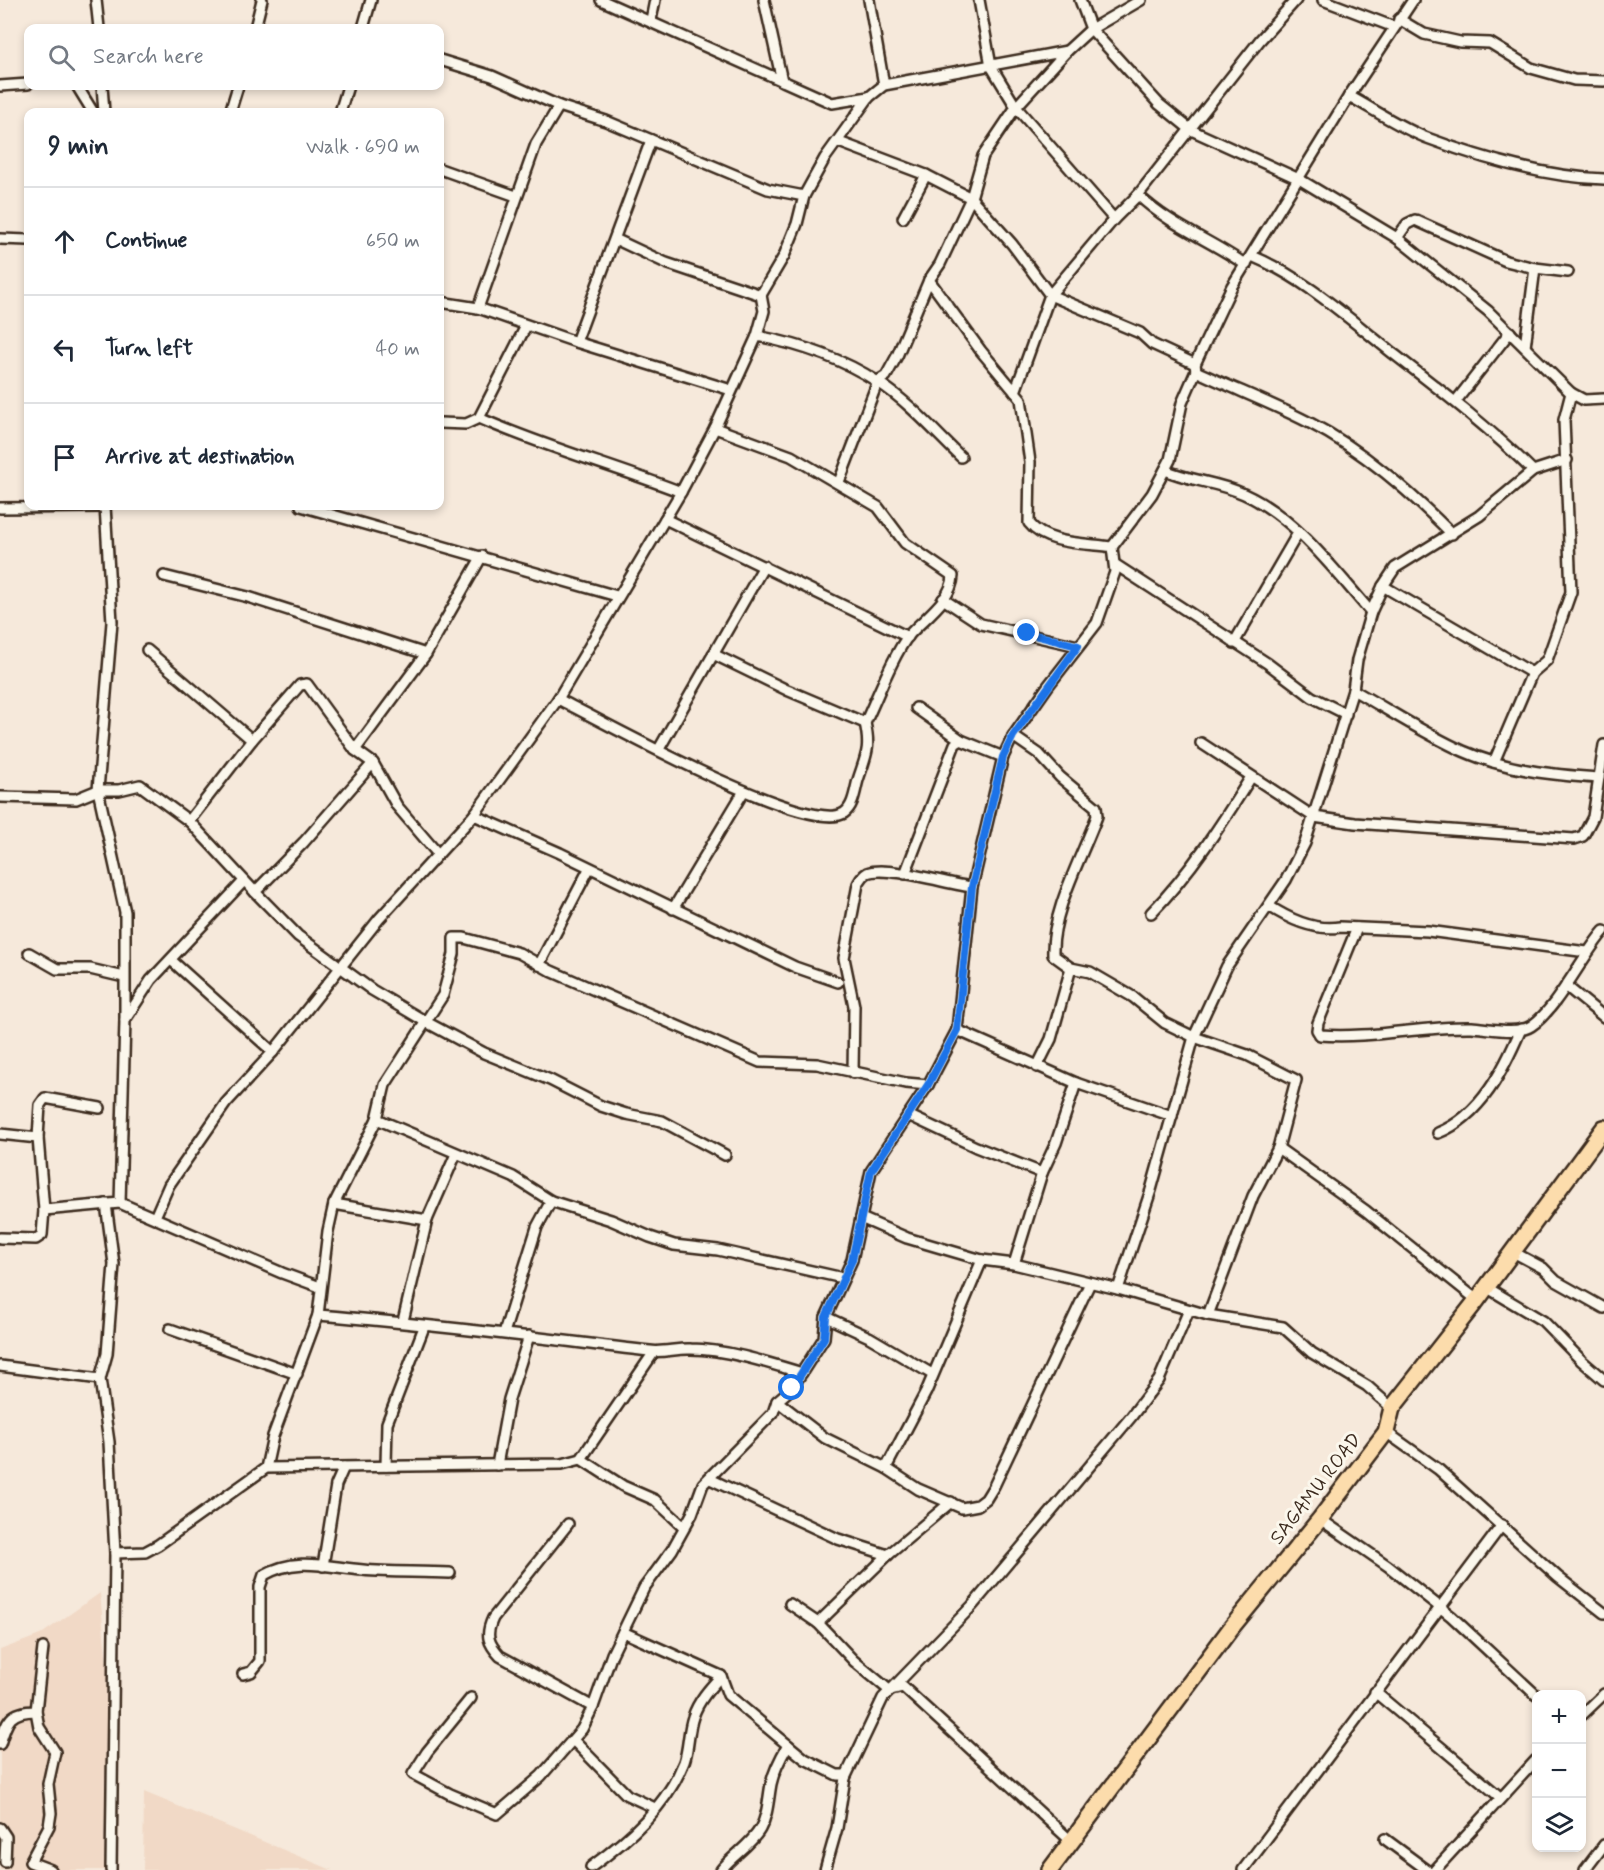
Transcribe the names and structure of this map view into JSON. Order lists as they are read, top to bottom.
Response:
{
  "streets": {
    "highway": ["SAGAMU ROAD"]
  },
  "page": {
    "search": "Search here",
    "heading": ["9 min", "Walk · 690 m"],
    "list": [
      ["Continue", "650 m"],
      ["Turn left", "40 m"],
      "Arrive at destination"
    ],
    "map_buttons": ["+", "−"]
  }
}
